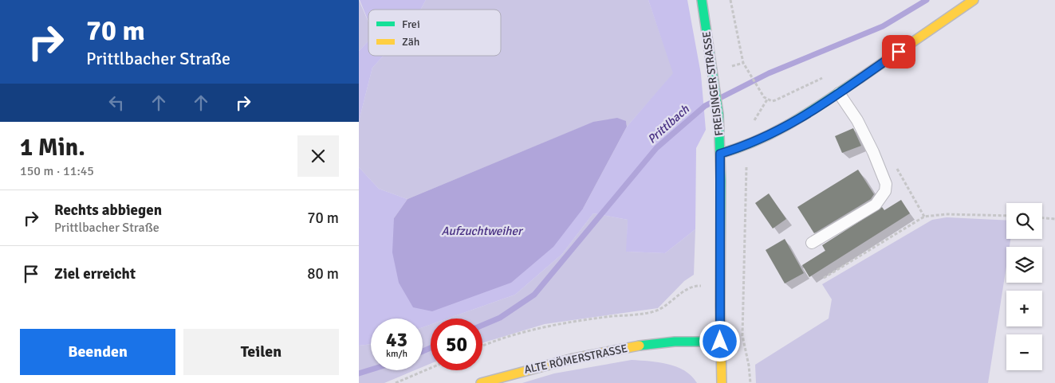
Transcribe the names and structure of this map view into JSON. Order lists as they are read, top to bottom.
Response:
{
  "streets": {
    "main road": ["FREISINGER STRASSE", "ALTE RÖMERSTRASSE"]
  },
  "crossings": [
    ["FREISINGER STRASSE", "ALTE RÖMERSTRASSE"]
  ],
  "water": ["Prittlbach", "Aufzuchtweiher"],
  "legend": ["Frei", "Zäh"],
  "page": {
    "turn": ["70 m", "Prittlbacher Straße"],
    "heading": ["1 Min.", "150 m · 11:45"],
    "list": [
      {
        "name": "Rechts abbiegen",
        "note": "Prittlbacher Straße",
        "value": "70 m"
      },
      {
        "name": "Ziel erreicht",
        "value": "80 m"
      }
    ],
    "map_buttons": ["+", "−"],
    "speed": "43 km/h",
    "limit": "50",
    "buttons": ["Beenden", "Teilen"]
  }
}
